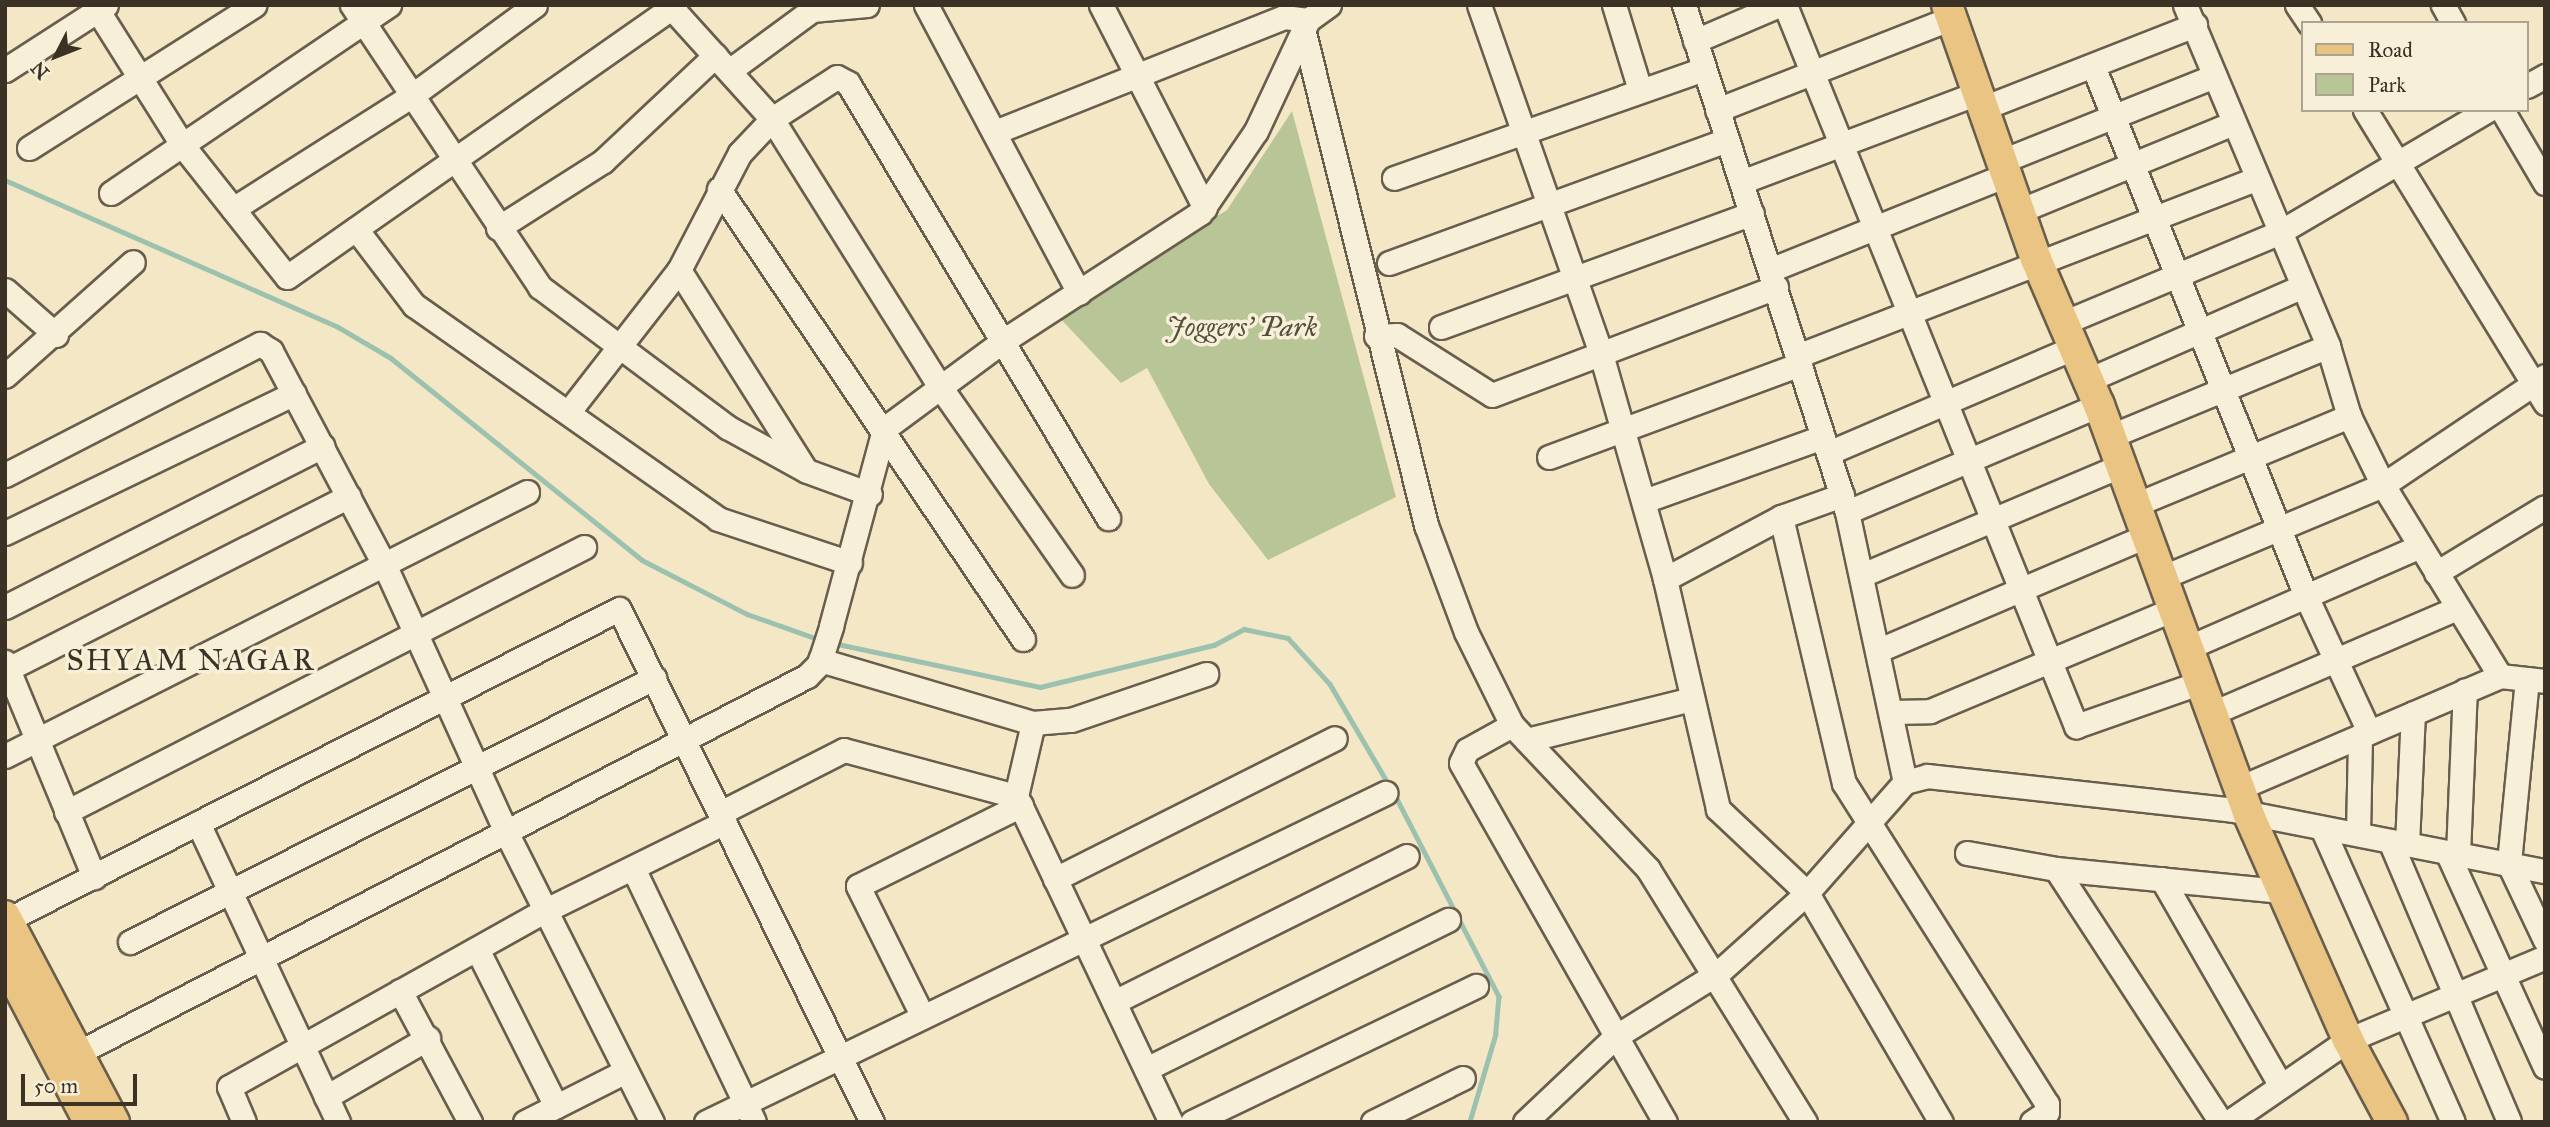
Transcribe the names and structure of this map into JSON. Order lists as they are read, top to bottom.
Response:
{
  "districts": ["SHYAM NAGAR"],
  "parks": ["Joggers' Park"],
  "legend": ["Road", "Park"],
  "scale_bar": "50 m",
  "north": "bottom left"
}
